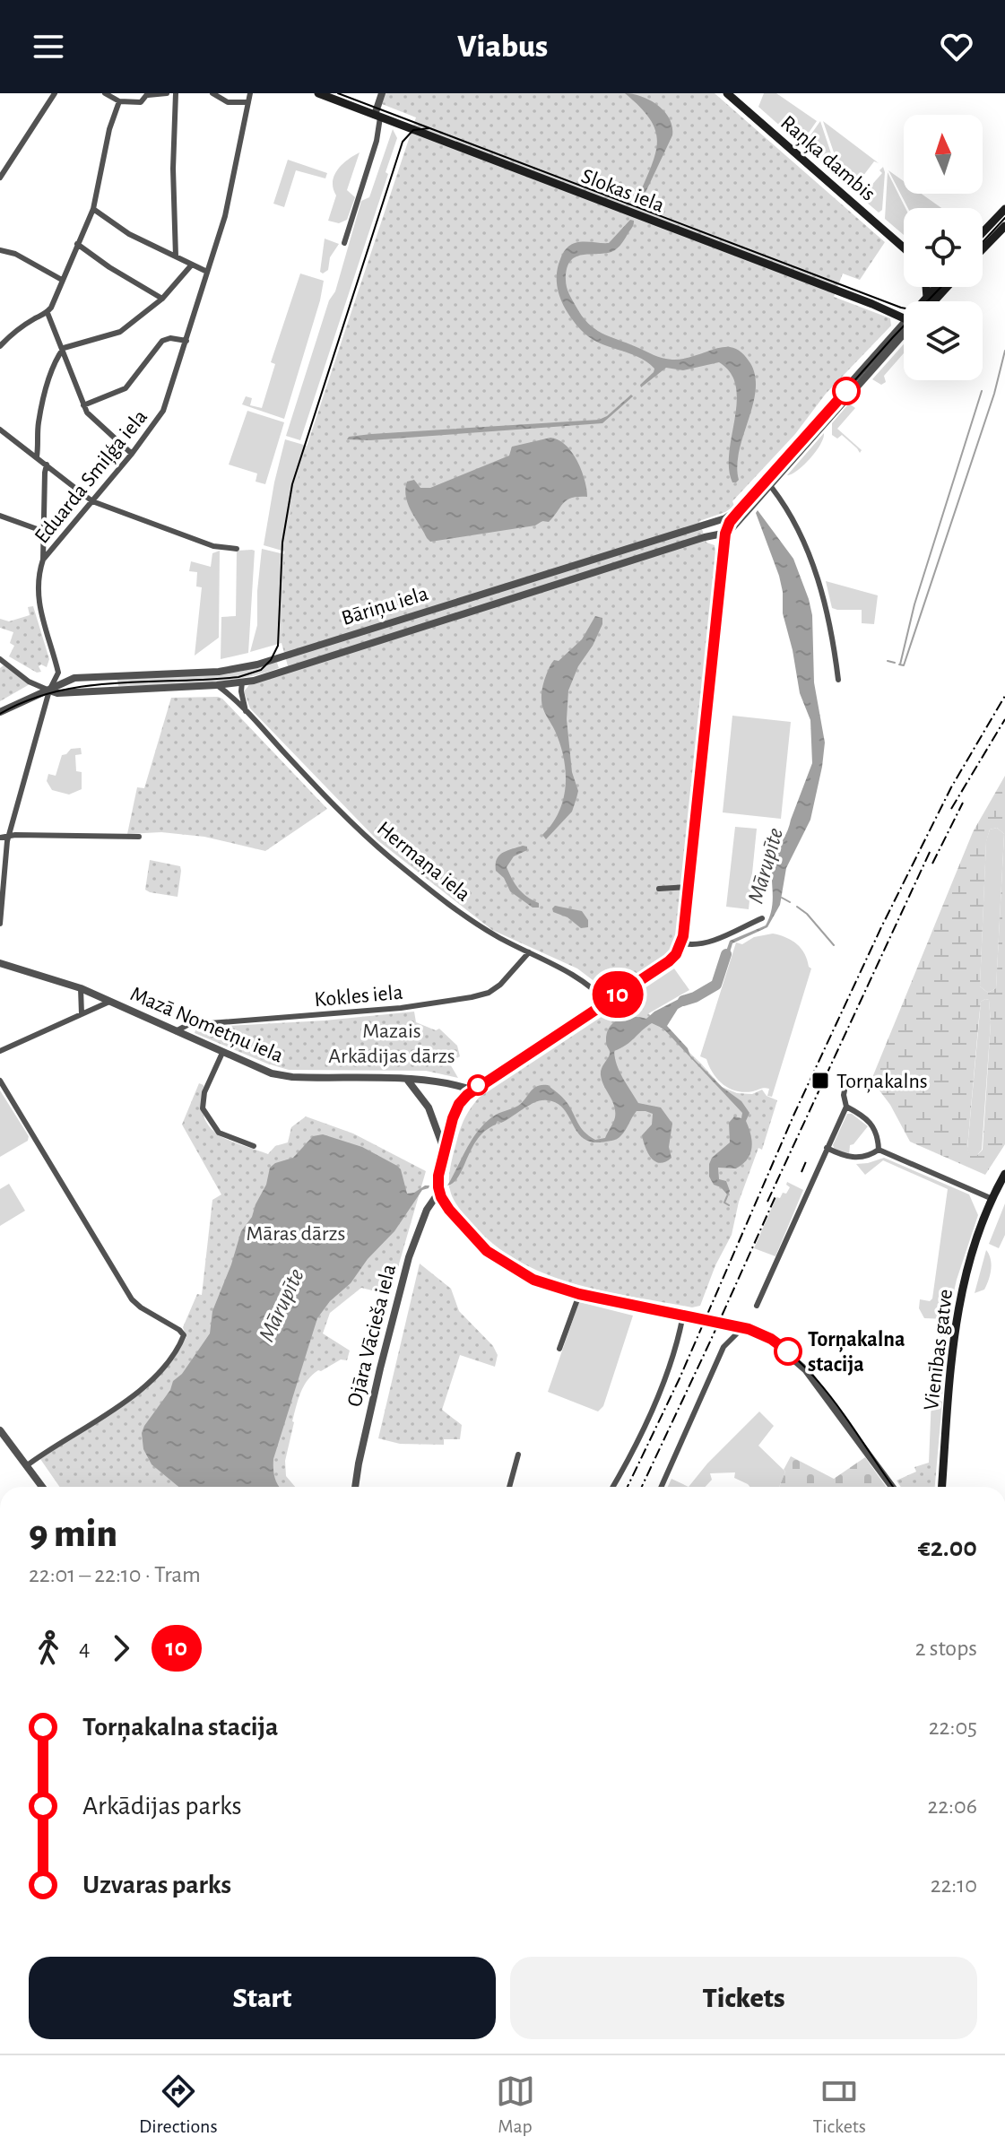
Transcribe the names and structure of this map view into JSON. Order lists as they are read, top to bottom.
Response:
{
  "streets": {
    "main road": ["Raņķa dambis", "Slokas iela", "Vienības gatve"],
    "street": [
      "Eduarda Smiļģa iela",
      "Bāriņu iela",
      "Hermaņa iela",
      "Kokles iela",
      "Mazā Nometņu iela",
      "Ojāra Vācieša iela"
    ]
  },
  "crossings": [
    ["Eduarda Smiļģa iela", "Bāriņu iela"],
    ["Bāriņu iela", "Hermaņa iela"],
    ["Hermaņa iela", "Kokles iela"],
    ["Kokles iela", "Mazā Nometņu iela"]
  ],
  "water": ["Mārupīte"],
  "parks": ["Mazais Arkādijas dārzs", "Māras dārzs"],
  "places": {
    "transit": ["Torņakalns"],
    "other": ["Torņakalna stacija"]
  },
  "lines": ["tram line 10"],
  "north": "top",
  "page": {
    "header": "Viabus",
    "on_map": "10",
    "heading": ["9 min", "22:01 – 22:10 · Tram", "€2.00"],
    "legs": ["4", "10", "2 stops"],
    "list": [
      {
        "name": "Torņakalna stacija",
        "value": "22:05"
      },
      {
        "name": "Arkādijas parks",
        "value": "22:06"
      },
      {
        "name": "Uzvaras parks",
        "value": "22:10"
      }
    ],
    "buttons": ["Start", "Tickets"],
    "tabs": ["Directions", "Map", "Tickets"]
  }
}
